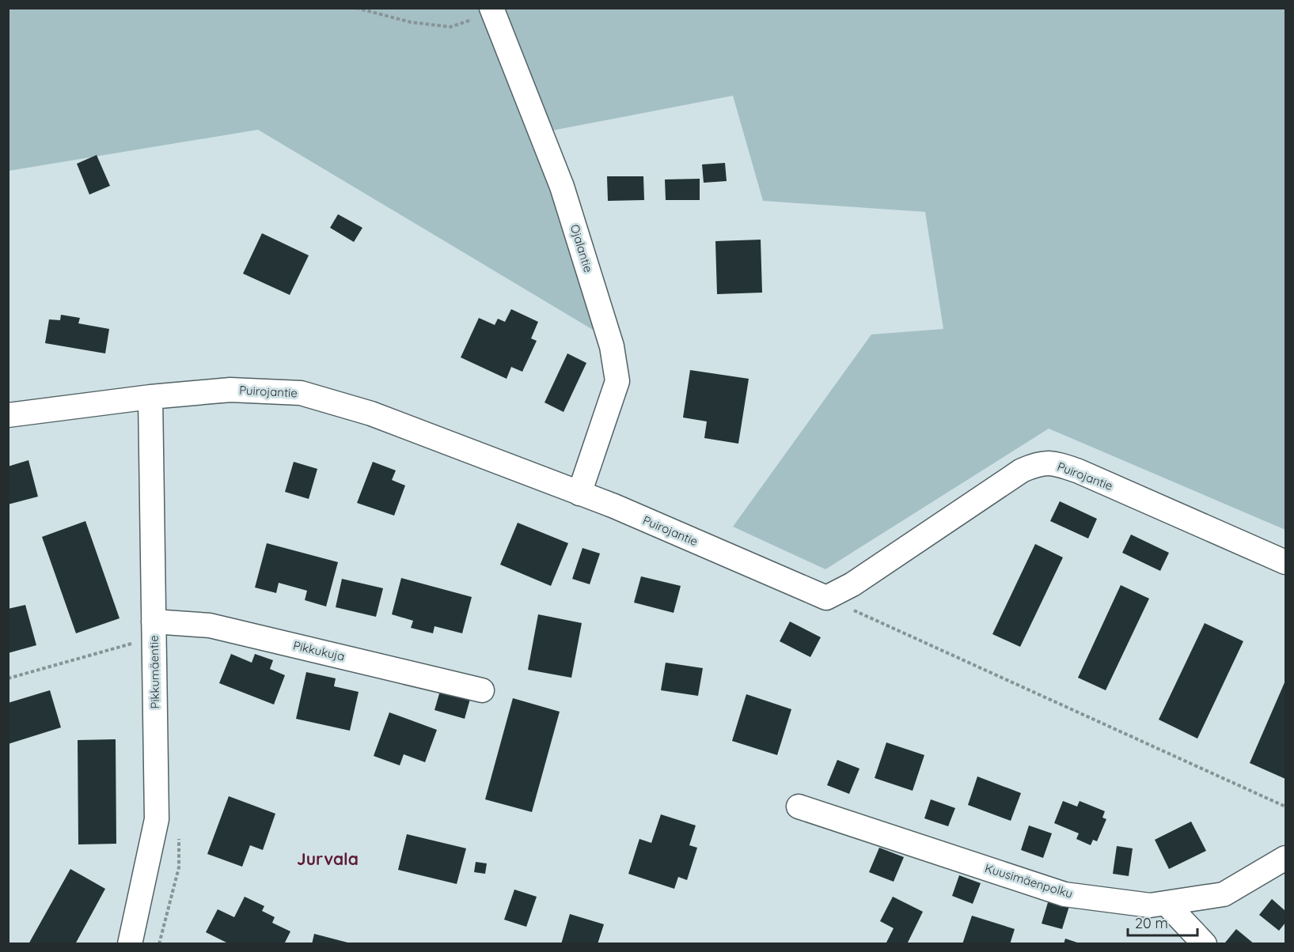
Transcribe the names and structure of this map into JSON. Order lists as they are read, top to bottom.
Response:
{
  "streets": {
    "street": [
      "Ojalantie",
      "Puirojantie",
      "Pikkukuja",
      "Pikkumäentie",
      "Kuusimäenpolku"
    ]
  },
  "crossings": [
    ["Ojalantie", "Puirojantie"],
    ["Puirojantie", "Pikkumäentie"],
    ["Pikkukuja", "Pikkumäentie"]
  ],
  "districts": ["Jurvala"],
  "scale_bar": "20 m"
}
